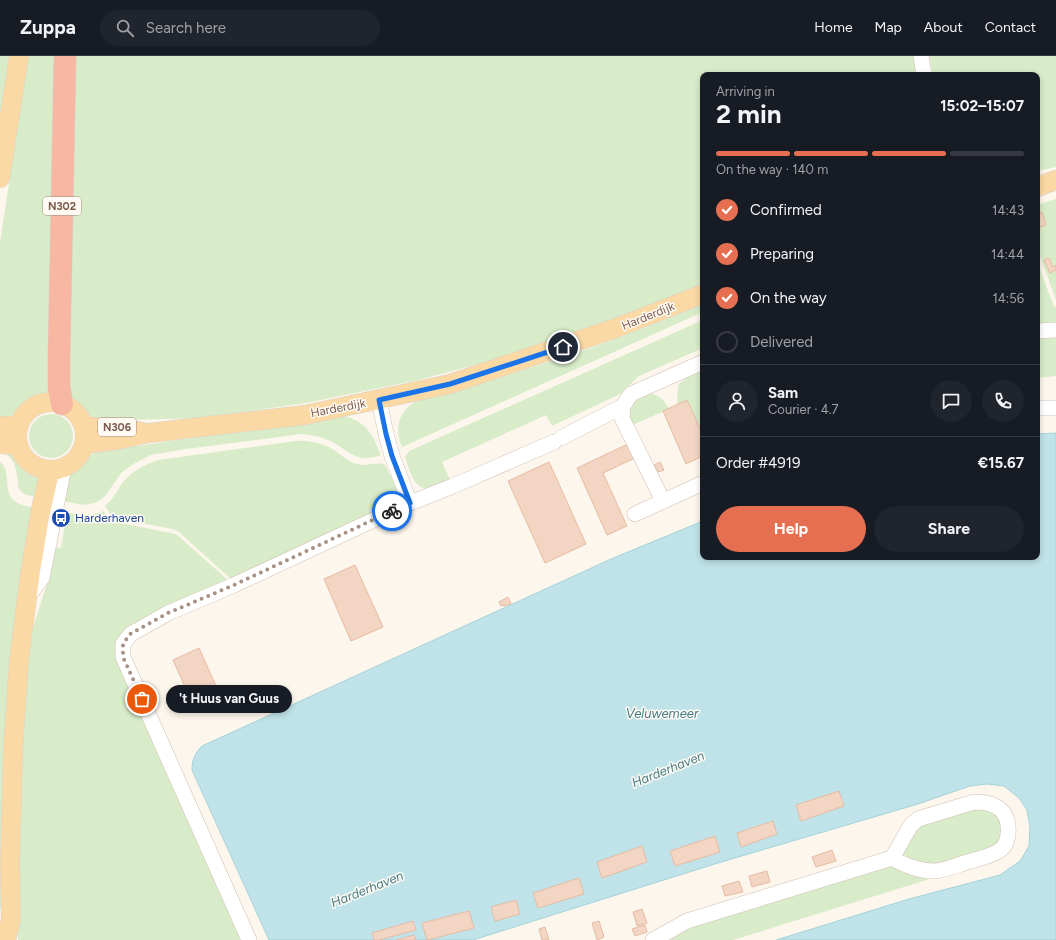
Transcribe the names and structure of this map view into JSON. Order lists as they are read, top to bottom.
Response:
{
  "streets": {
    "highway": ["N302"],
    "main road": ["Harderdijk", "N306"]
  },
  "crossings": [
    ["N302", "Harderdijk"],
    ["N302", "N306"],
    ["Harderdijk", "N306"]
  ],
  "water": ["Veluwemeer", "Harderhaven"],
  "places": {
    "bus stop": ["Harderhaven"],
    "other": ["'t Huus van Guus"]
  },
  "page": {
    "header": "Zuppa",
    "search": "Search here",
    "nav": [
      "Home",
      "Map",
      "About",
      "Contact"
    ],
    "heading": ["2 min", "Arriving in", "15:02–15:07"],
    "panel": [
      "Sam",
      "Courier · 4.7",
      "Order #4919",
      "€15.67"
    ],
    "bar": "On the way · 140 m",
    "list": [
      ["Confirmed", "14:43"],
      ["Preparing", "14:44"],
      ["On the way", "14:56"],
      "Delivered"
    ],
    "buttons": ["Help", "Share"],
    "bubble": "'t Huus van Guus"
  }
}
